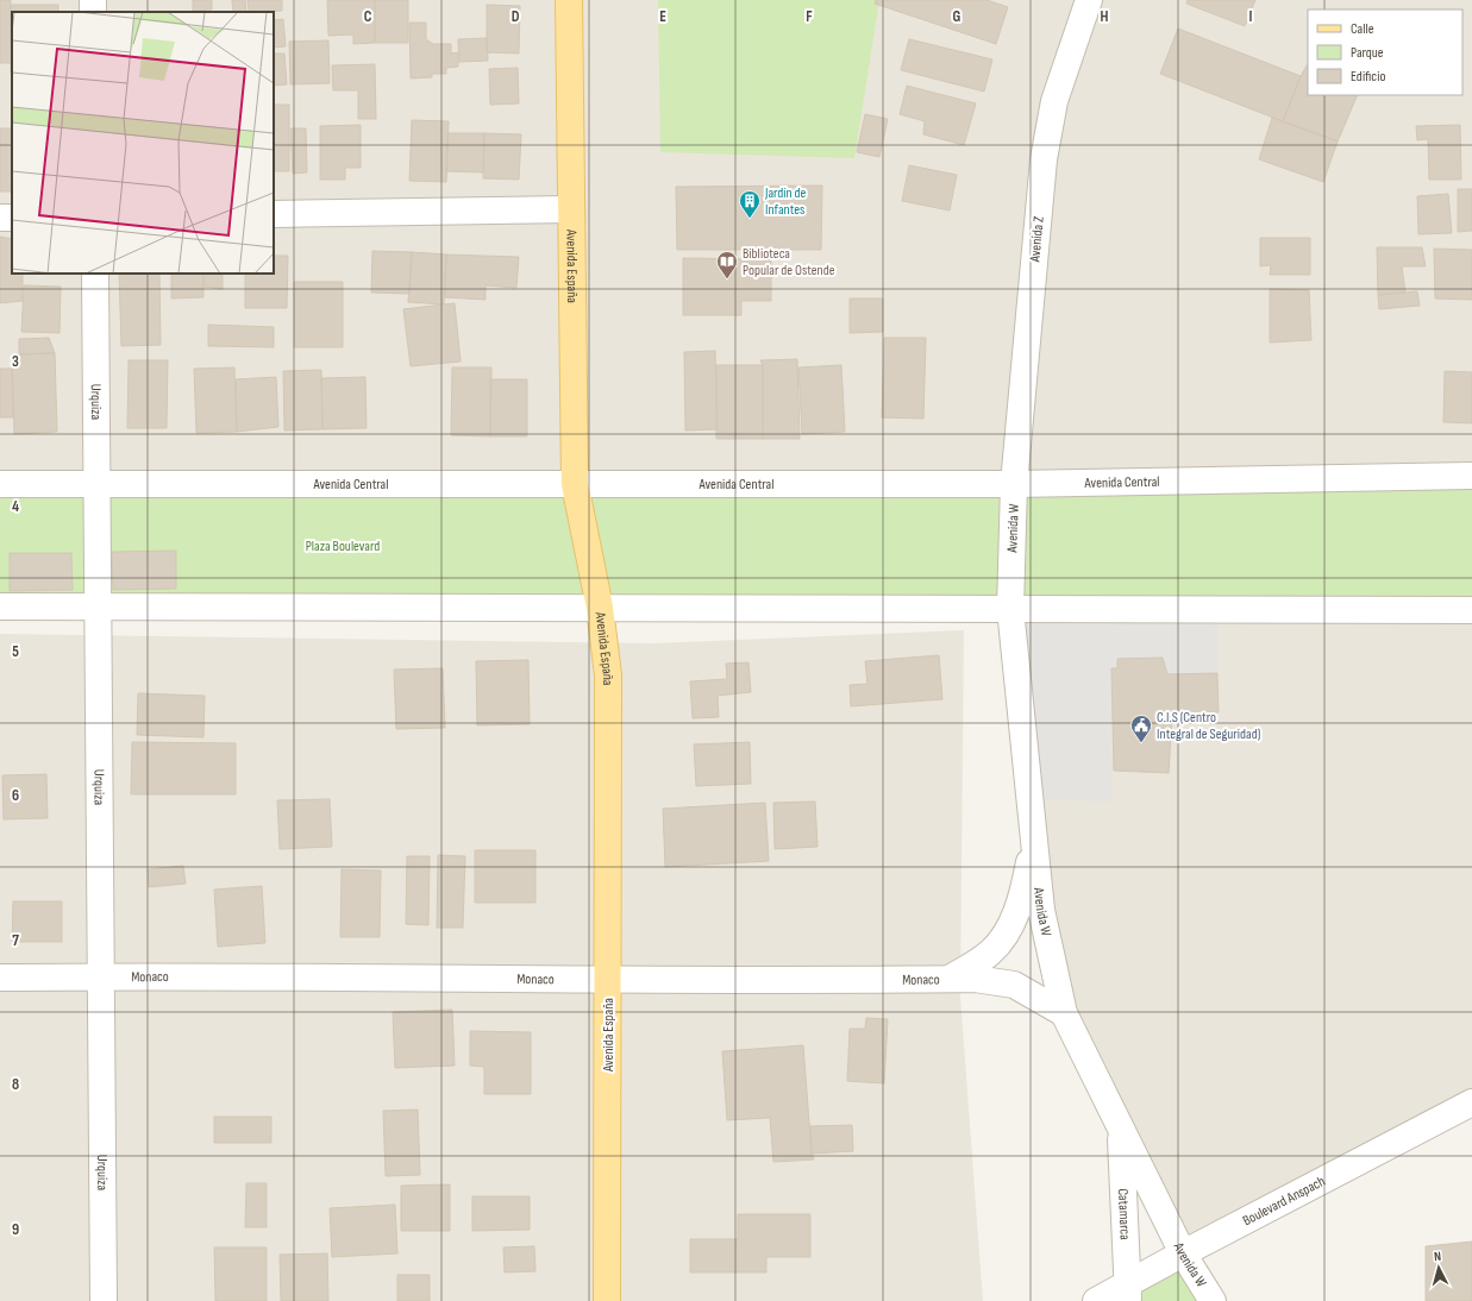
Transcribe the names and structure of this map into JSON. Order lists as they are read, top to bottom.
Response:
{
  "streets": {
    "main road": ["Avenida España"],
    "street": [
      "Avenida Z",
      "Urquiza",
      "Avenida Central",
      "Avenida W",
      "Monaco",
      "Boulevard Anspach",
      "Catamarca"
    ]
  },
  "crossings": [
    ["Avenida Z", "Avenida Central"],
    ["Avenida Z", "Avenida W"],
    ["Avenida España", "Avenida Central"],
    ["Avenida España", "Monaco"],
    ["Urquiza", "Avenida Central"],
    ["Urquiza", "Monaco"],
    ["Avenida Central", "Avenida W"],
    ["Avenida W", "Monaco"],
    ["Avenida W", "Boulevard Anspach"],
    ["Avenida W", "Catamarca"],
    ["Boulevard Anspach", "Catamarca"]
  ],
  "parks": ["Plaza Boulevard"],
  "places": {
    "building": ["Jardín de Infantes"],
    "library": ["Biblioteca Popular de Ostende"],
    "public building": ["C.I.S (Centro Integral de Seguridad)"]
  },
  "legend": ["Calle", "Parque", "Edificio"],
  "north": "top",
  "grid": {
    "columns": [
      "C",
      "D",
      "E",
      "F",
      "G",
      "H",
      "I"
    ],
    "rows": [
      "3",
      "4",
      "5",
      "6",
      "7",
      "8",
      "9"
    ]
  }
}
